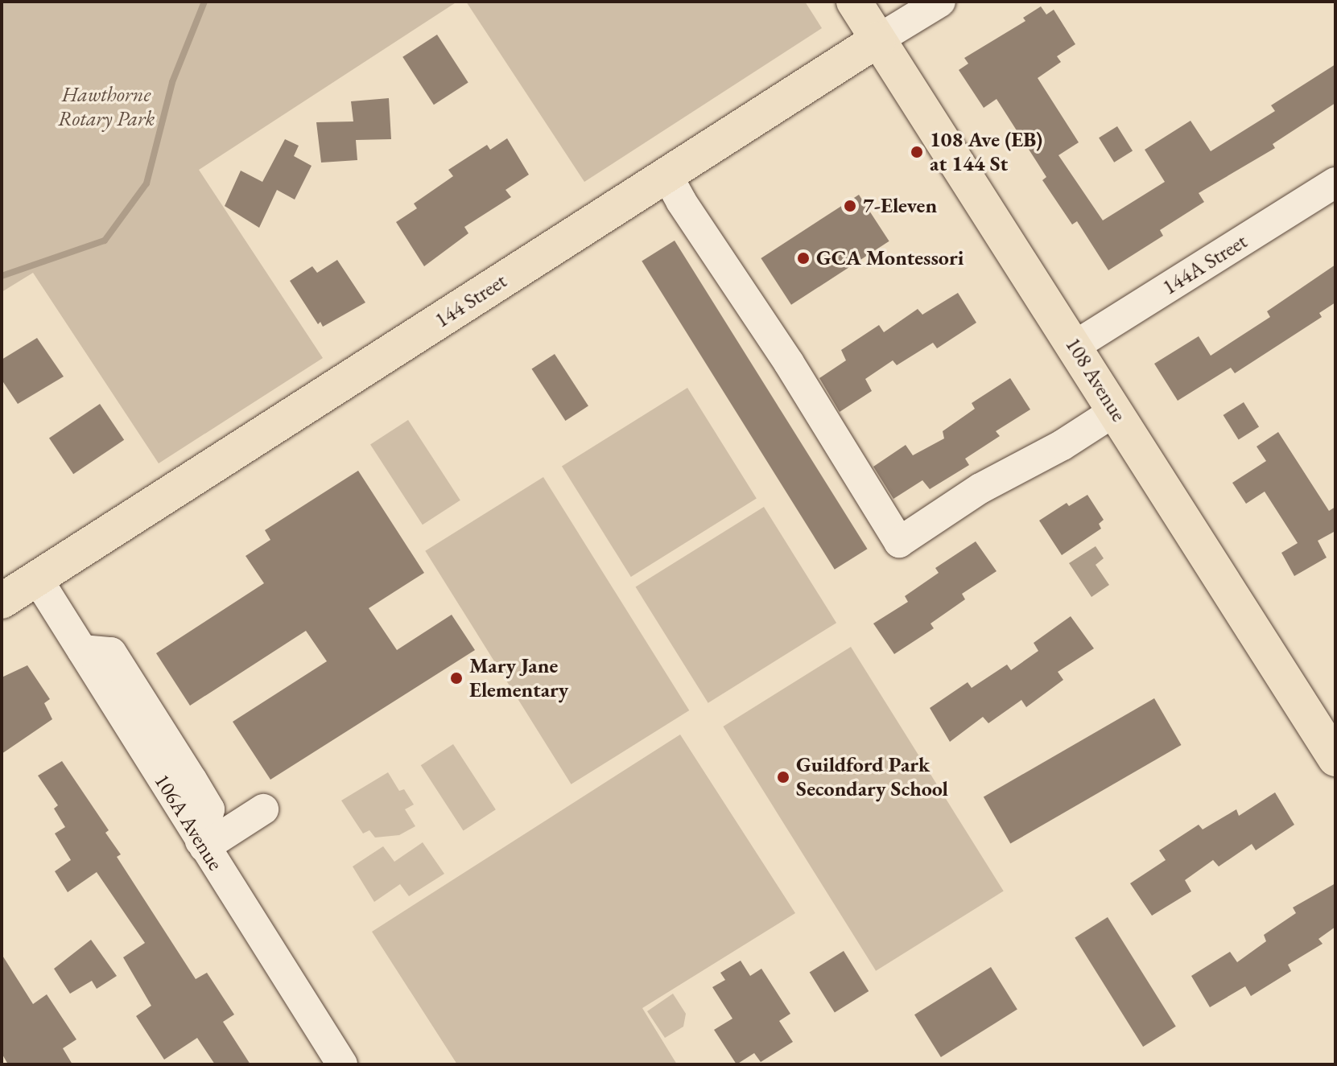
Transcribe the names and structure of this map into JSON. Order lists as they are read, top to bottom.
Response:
{
  "streets": {
    "main road": ["144 Street", "108 Avenue"],
    "street": ["144A Street", "106A Avenue"]
  },
  "crossings": [
    ["144A Street", "108 Avenue"],
    ["144 Street", "108 Avenue"],
    ["144 Street", "106A Avenue"]
  ],
  "parks": ["Hawthorne Rotary Park"],
  "places": [
    "108 Ave (EB) at 144 St",
    "7-Eleven",
    "GCA Montessori",
    "Mary Jane Elementary",
    "Guildford Park Secondary School"
  ]
}
